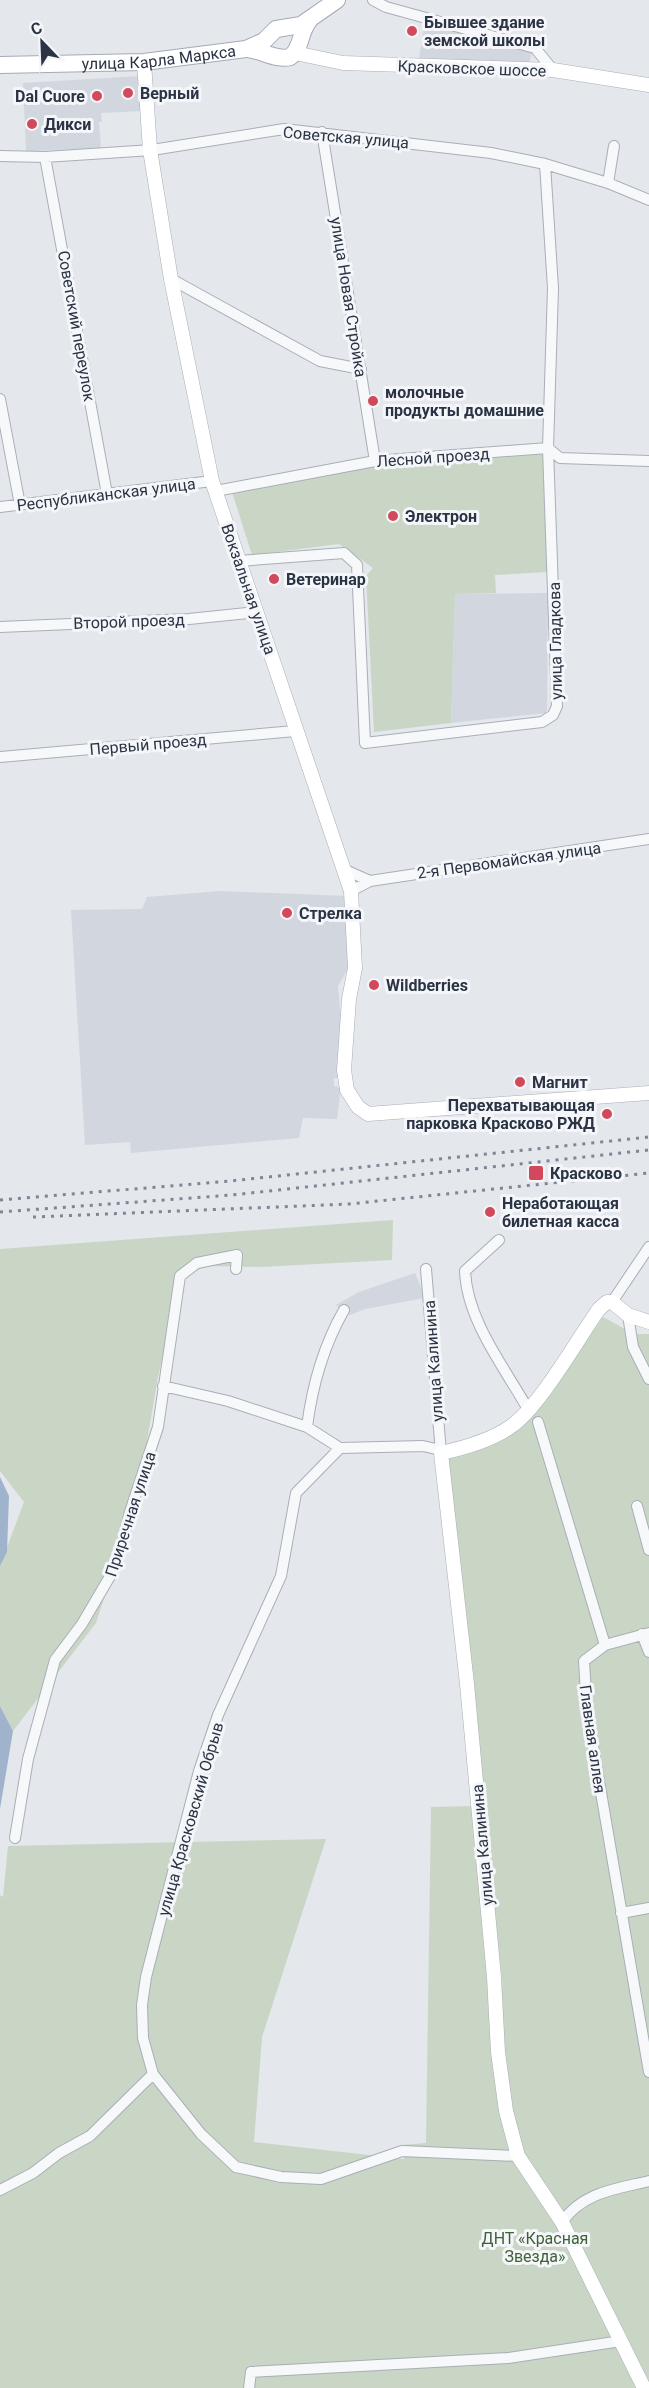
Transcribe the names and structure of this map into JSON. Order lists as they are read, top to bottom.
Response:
{
  "streets": {
    "main road": [
      "улица Карла Маркса",
      "Красковское шоссе",
      "Вокзальная улица",
      "улица Калинина"
    ],
    "street": [
      "Советская улица",
      "улица Новая Стройка",
      "Советский переулок",
      "Лесной проезд",
      "Республиканская улица",
      "Второй проезд",
      "улица Гладкова",
      "Первый проезд",
      "2-я Первомайская улица",
      "Приречная улица",
      "Главная аллея",
      "улица Красковский Обрыв"
    ]
  },
  "crossings": [
    ["улица Карла Маркса", "Красковское шоссе"],
    ["улица Карла Маркса", "Вокзальная улица"],
    ["Советская улица", "улица Новая Стройка"],
    ["Советская улица", "Советский переулок"],
    ["Советская улица", "Вокзальная улица"],
    ["Советская улица", "улица Гладкова"],
    ["улица Новая Стройка", "Лесной проезд"],
    ["Советский переулок", "Республиканская улица"],
    ["Лесной проезд", "Республиканская улица"],
    ["Лесной проезд", "Вокзальная улица"],
    ["Лесной проезд", "улица Гладкова"],
    ["Республиканская улица", "Вокзальная улица"],
    ["Вокзальная улица", "Второй проезд"],
    ["Вокзальная улица", "улица Гладкова"],
    ["Вокзальная улица", "Первый проезд"],
    ["Вокзальная улица", "2-я Первомайская улица"],
    ["улица Калинина", "улица Красковский Обрыв"]
  ],
  "parks": ["ДНТ «Красная Звезда»"],
  "places": {
    "other": [
      "Бывшее здание земской школы",
      "Верный",
      "Dal Cuore",
      "Дикси",
      "молочные продукты домашние",
      "Электрон",
      "Ветеринар",
      "Стрелка",
      "Wildberries",
      "Магнит",
      "Перехватывающая парковка Красково РЖД",
      "Неработающая билетная касса"
    ],
    "transit": ["Красково"]
  },
  "north": "top left"
}
